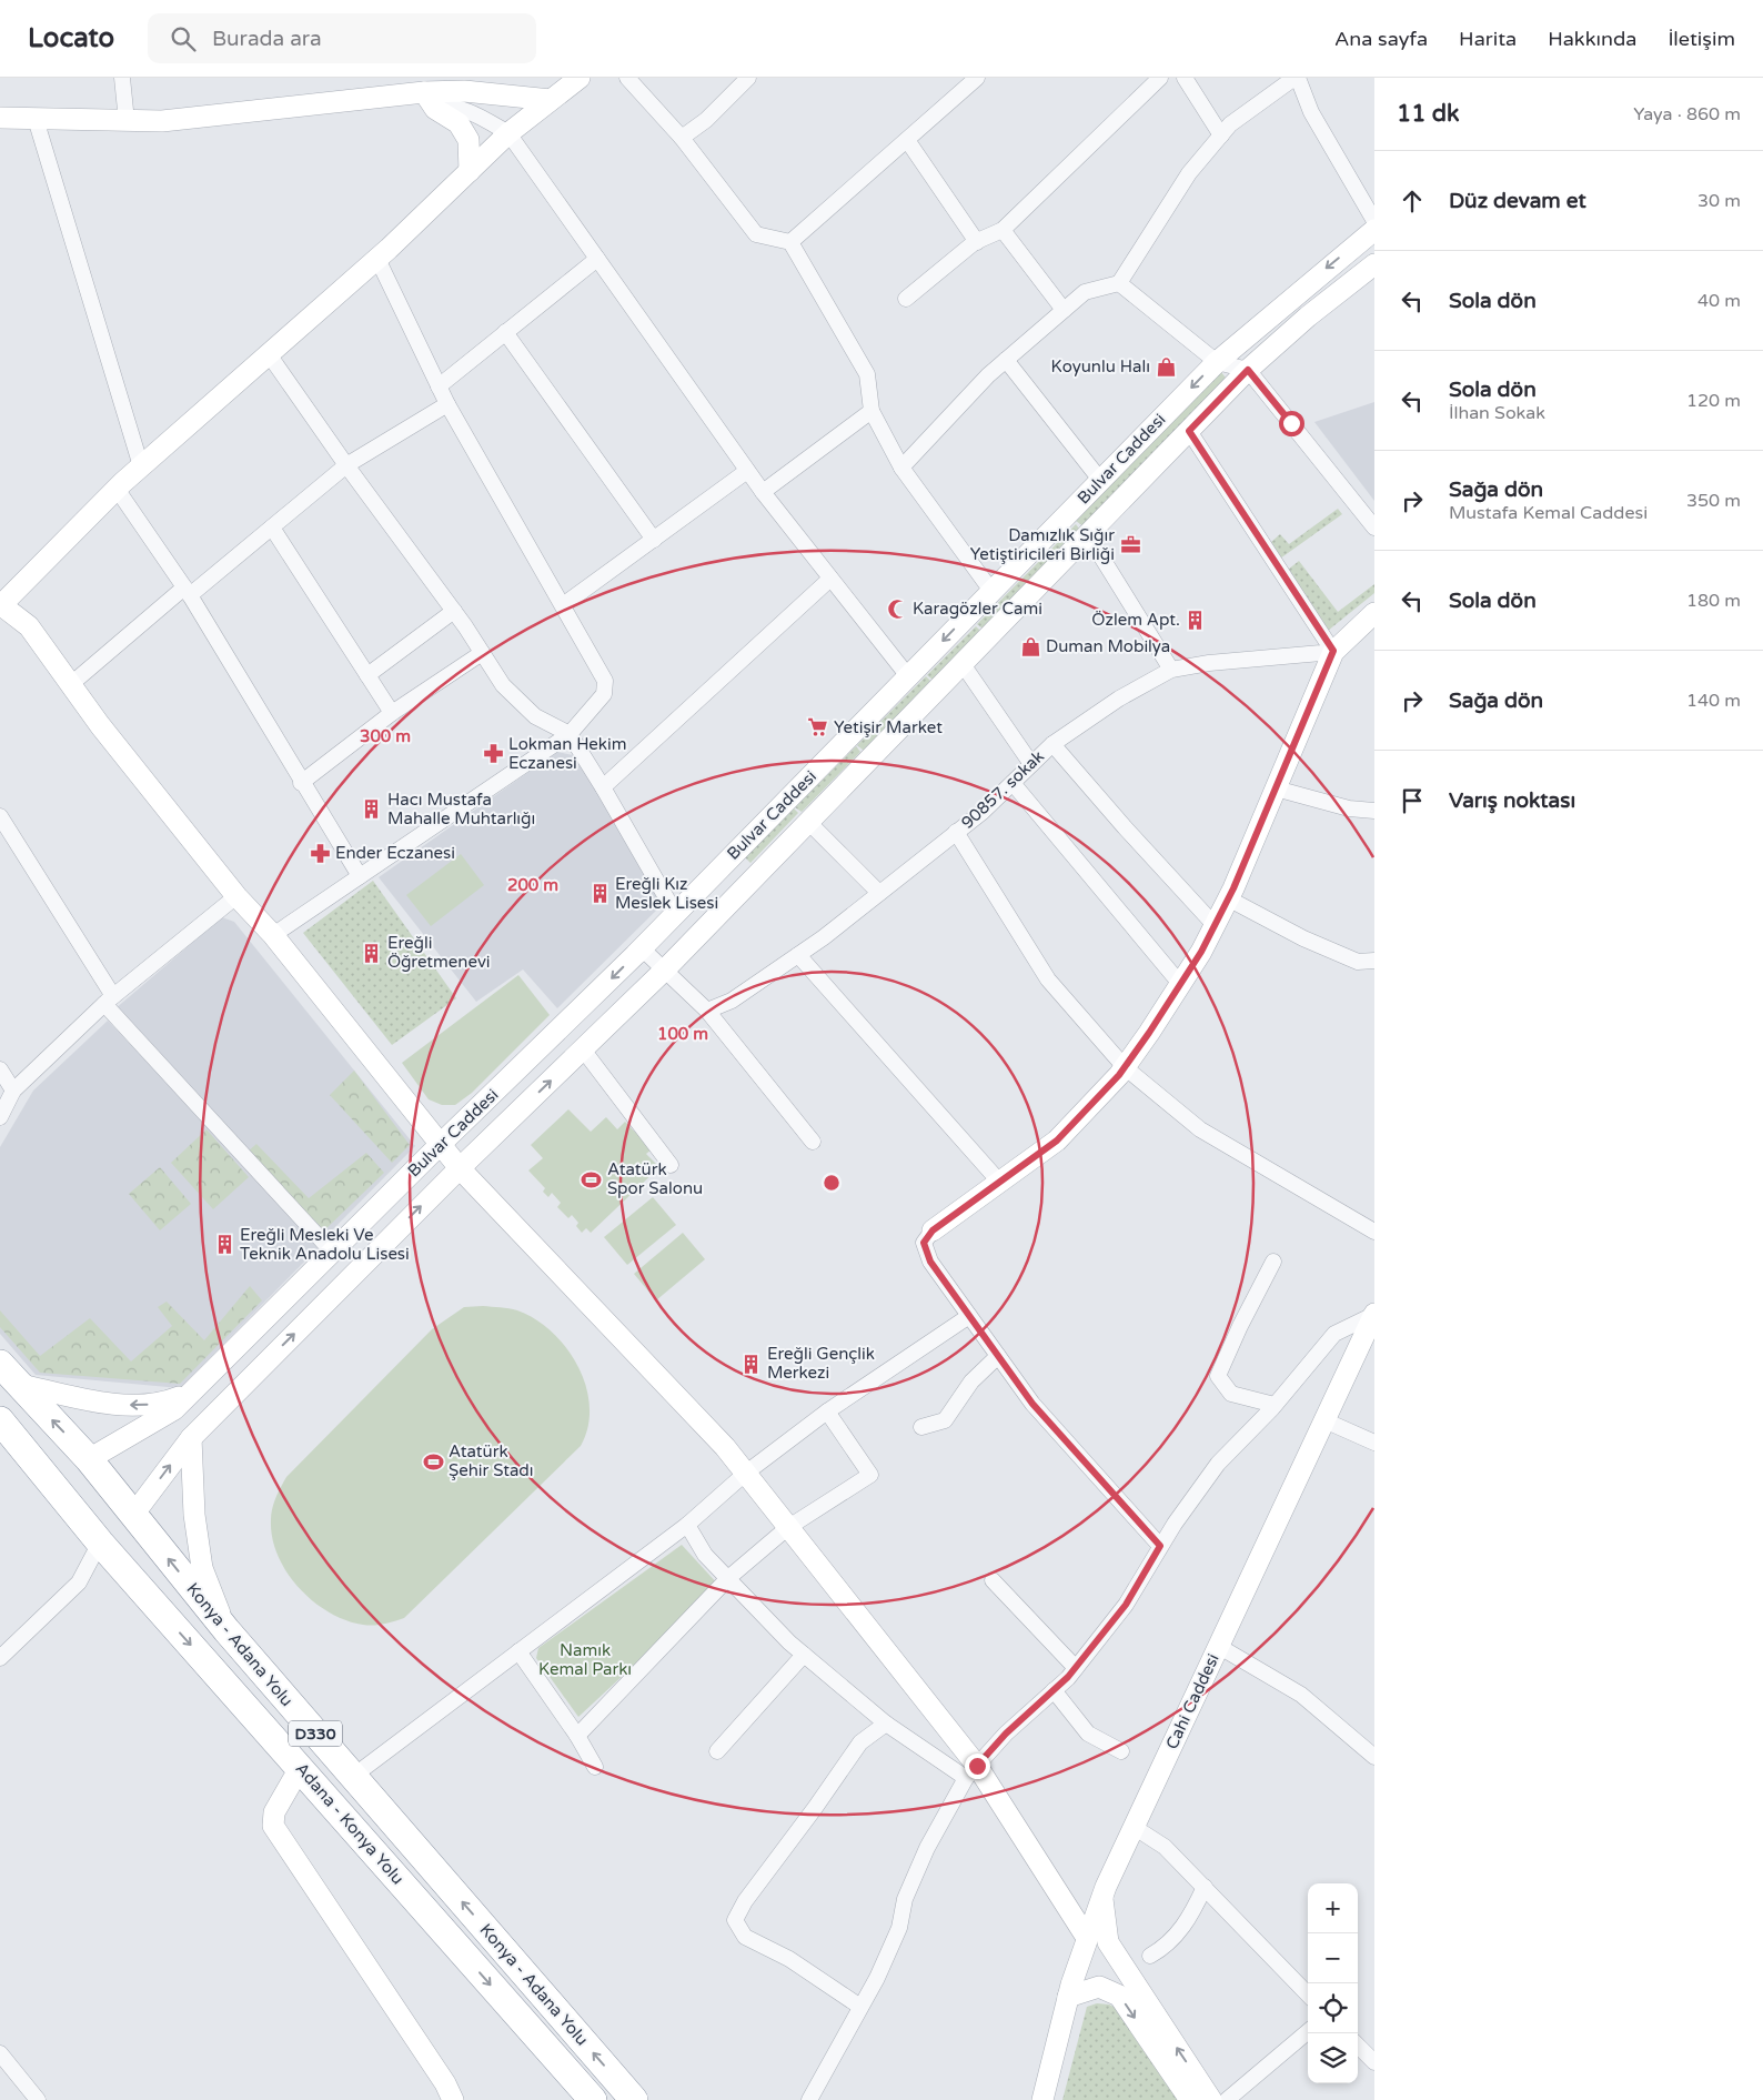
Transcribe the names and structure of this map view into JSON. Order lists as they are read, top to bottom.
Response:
{
  "streets": {
    "highway": ["Konya - Adana Yolu", "D330", "Adana - Konya Yolu"],
    "main road": ["Bulvar Caddesi", "Cahi Caddesi"],
    "street": ["90857. sokak"]
  },
  "crossings": [
    ["Bulvar Caddesi", "Konya - Adana Yolu"]
  ],
  "one_way": ["Konya - Adana Yolu", "Adana - Konya Yolu"],
  "parks": ["Namık Kemal Parkı"],
  "places": {
    "shop": ["Koyunlu Halı", "Duman Mobilya"],
    "office": ["Damızlık Sığır Yetiştiricileri Birliği"],
    "mosque": ["Karagözler Cami"],
    "building": [
      "Özlem Apt.",
      "Hacı Mustafa Mahalle Muhtarlığı",
      "Ereğli Kız Meslek Lisesi",
      "Ereğli Öğretmenevi",
      "Ereğli Mesleki Ve Teknik Anadolu Lisesi",
      "Ereğli Gençlik Merkezi"
    ],
    "supermarket": ["Yetişir Market"],
    "pharmacy": ["Lokman Hekim Eczanesi", "Ender Eczanesi"],
    "sports": ["Atatürk Spor Salonu", "Atatürk Şehir Stadı"]
  },
  "page": {
    "header": "Locato",
    "search": "Burada ara",
    "nav": [
      "Ana sayfa",
      "Harita",
      "Hakkında",
      "İletişim"
    ],
    "heading": ["11 dk", "Yaya · 860 m"],
    "list": [
      ["Düz devam et", "30 m"],
      ["Sola dön", "40 m"],
      ["Sola dön", "İlhan Sokak", "120 m"],
      ["Sağa dön", "Mustafa Kemal Caddesi", "350 m"],
      ["Sola dön", "180 m"],
      ["Sağa dön", "140 m"],
      "Varış noktası"
    ],
    "map_buttons": ["+", "−"]
  },
  "rings": ["300 m", "200 m", "100 m"]
}
